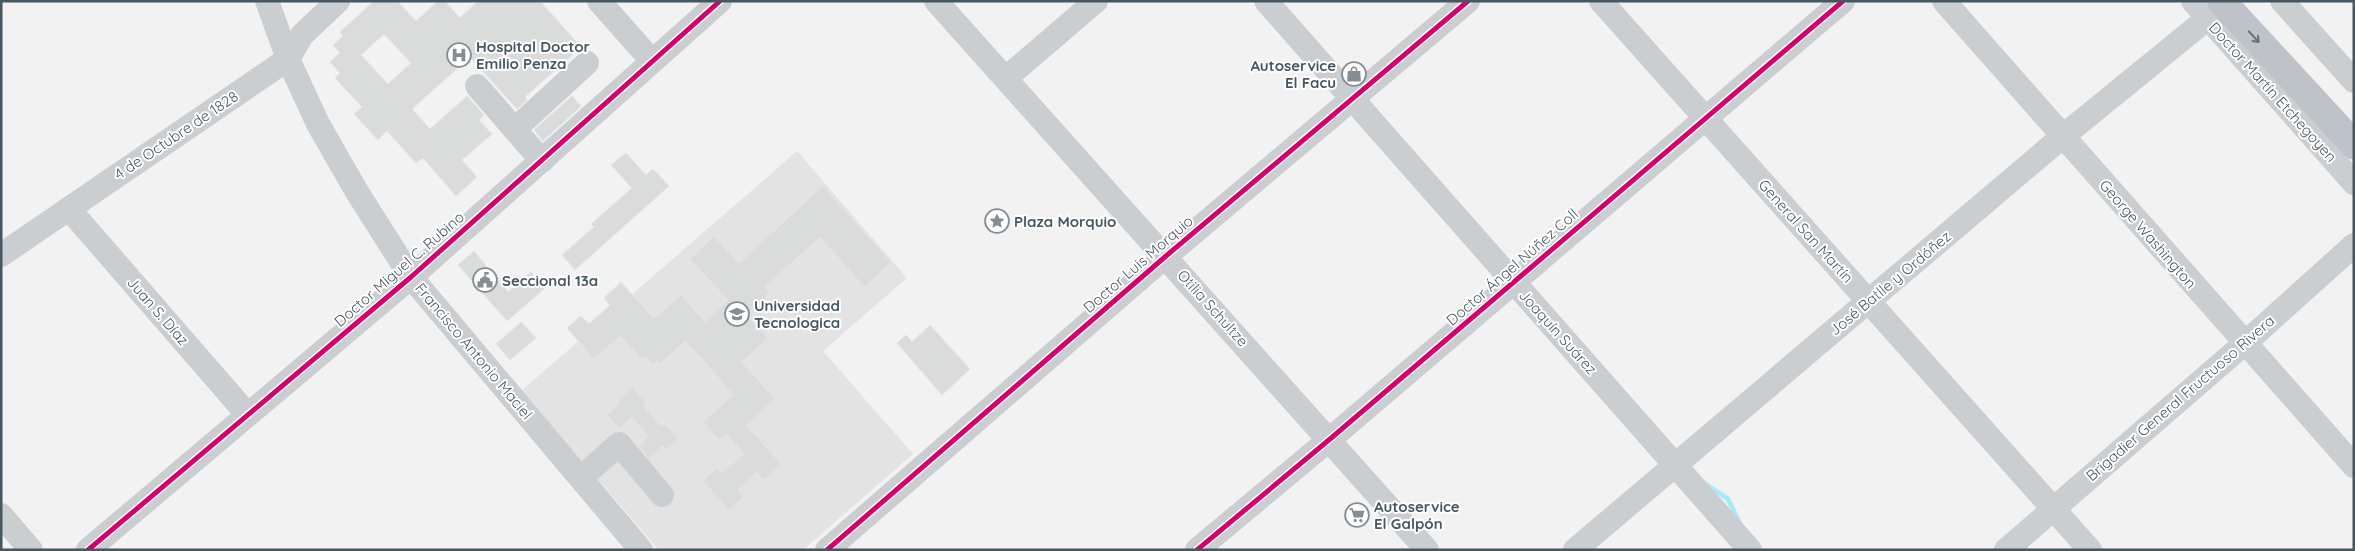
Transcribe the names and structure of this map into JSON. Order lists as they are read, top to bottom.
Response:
{
  "streets": {
    "street": [
      "Doctor Martín Etchegoyen",
      "4 de Octubre de 1828",
      "General San Martín",
      "George Washington",
      "Doctor Luis Morquio",
      "Doctor Ángel Núñez Coll",
      "Doctor Miguel C. Rubino",
      "José Batlle y Ordóñez",
      "Otilia Schultze",
      "Juan S. Díaz",
      "Joaquín Suárez",
      "Francisco Antonio Maciel",
      "Brigadier General Fructuoso Rivera"
    ]
  },
  "crossings": [
    ["Doctor Martín Etchegoyen", "José Batlle y Ordóñez"],
    ["4 de Octubre de 1828", "Juan S. Díaz"],
    ["4 de Octubre de 1828", "Francisco Antonio Maciel"],
    ["General San Martín", "Doctor Ángel Núñez Coll"],
    ["General San Martín", "José Batlle y Ordóñez"],
    ["General San Martín", "Brigadier General Fructuoso Rivera"],
    ["George Washington", "José Batlle y Ordóñez"],
    ["George Washington", "Brigadier General Fructuoso Rivera"],
    ["Doctor Luis Morquio", "Otilia Schultze"],
    ["Doctor Luis Morquio", "Joaquín Suárez"],
    ["Doctor Ángel Núñez Coll", "Otilia Schultze"],
    ["Doctor Ángel Núñez Coll", "Joaquín Suárez"],
    ["Doctor Miguel C. Rubino", "Juan S. Díaz"],
    ["Doctor Miguel C. Rubino", "Francisco Antonio Maciel"],
    ["José Batlle y Ordóñez", "Joaquín Suárez"]
  ],
  "places": {
    "hospital": ["Hospital Doctor Emilio Penza"],
    "shop": ["Autoservice El Facu"],
    "place": ["Plaza Morquio"],
    "public building": ["Seccional 13a"],
    "school or university": ["Universidad Tecnologica"],
    "supermarket": ["Autoservice El Galpón"]
  }
}
